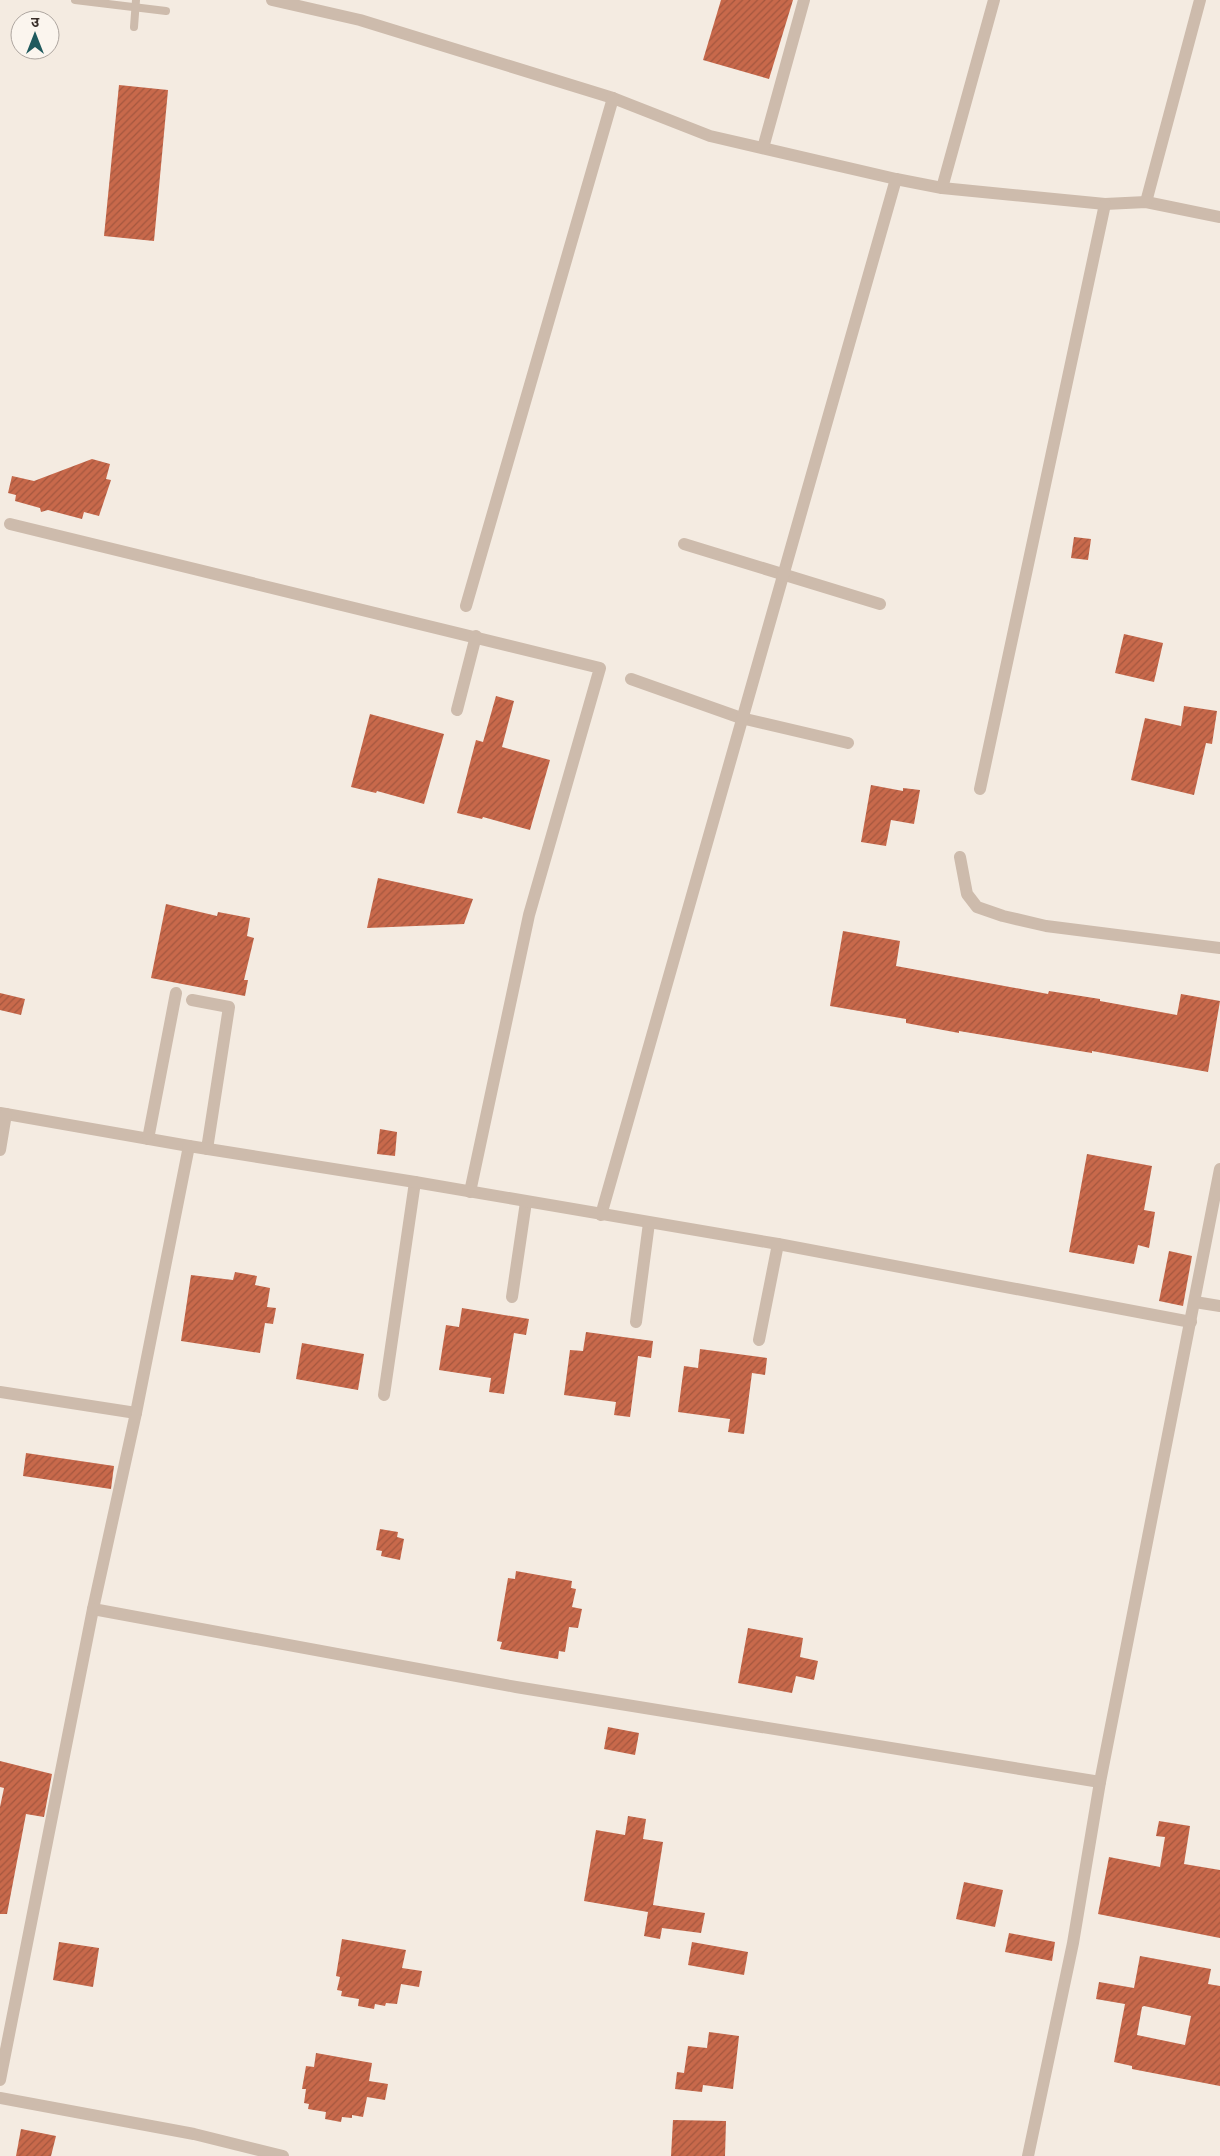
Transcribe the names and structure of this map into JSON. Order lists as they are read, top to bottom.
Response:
{
  "north": "top"
}
